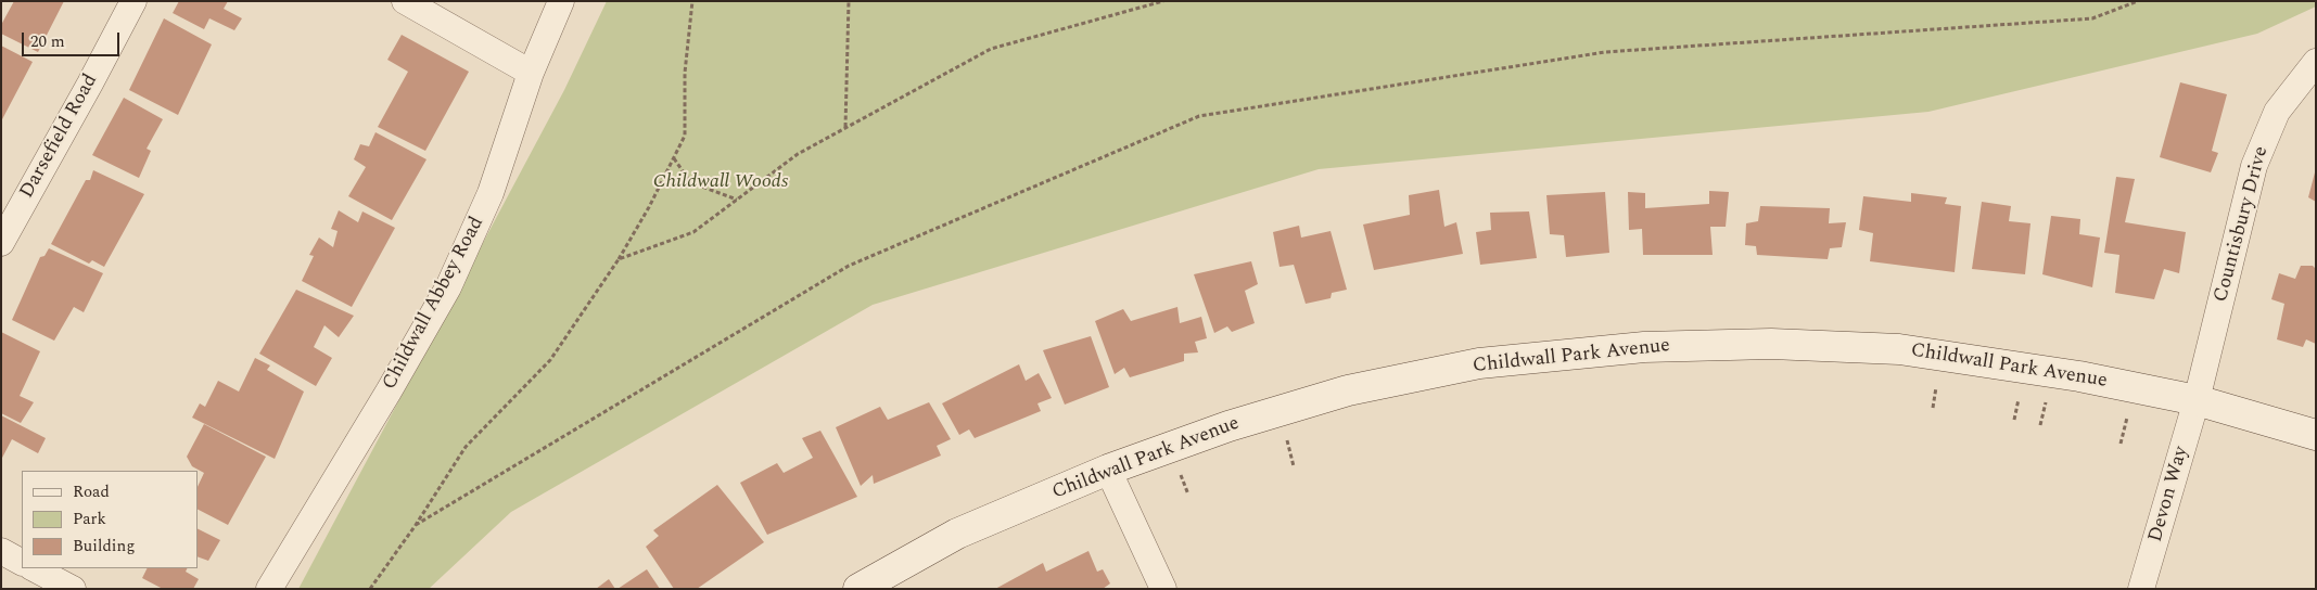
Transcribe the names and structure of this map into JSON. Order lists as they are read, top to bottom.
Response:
{
  "streets": {
    "street": [
      "Darsefield Road",
      "Countisbury Drive",
      "Childwall Abbey Road",
      "Childwall Park Avenue",
      "Devon Way"
    ]
  },
  "crossings": [
    ["Countisbury Drive", "Childwall Park Avenue"],
    ["Countisbury Drive", "Devon Way"],
    ["Childwall Park Avenue", "Devon Way"]
  ],
  "parks": ["Childwall Woods"],
  "legend": ["Road", "Park", "Building"],
  "scale_bar": "20 m"
}
